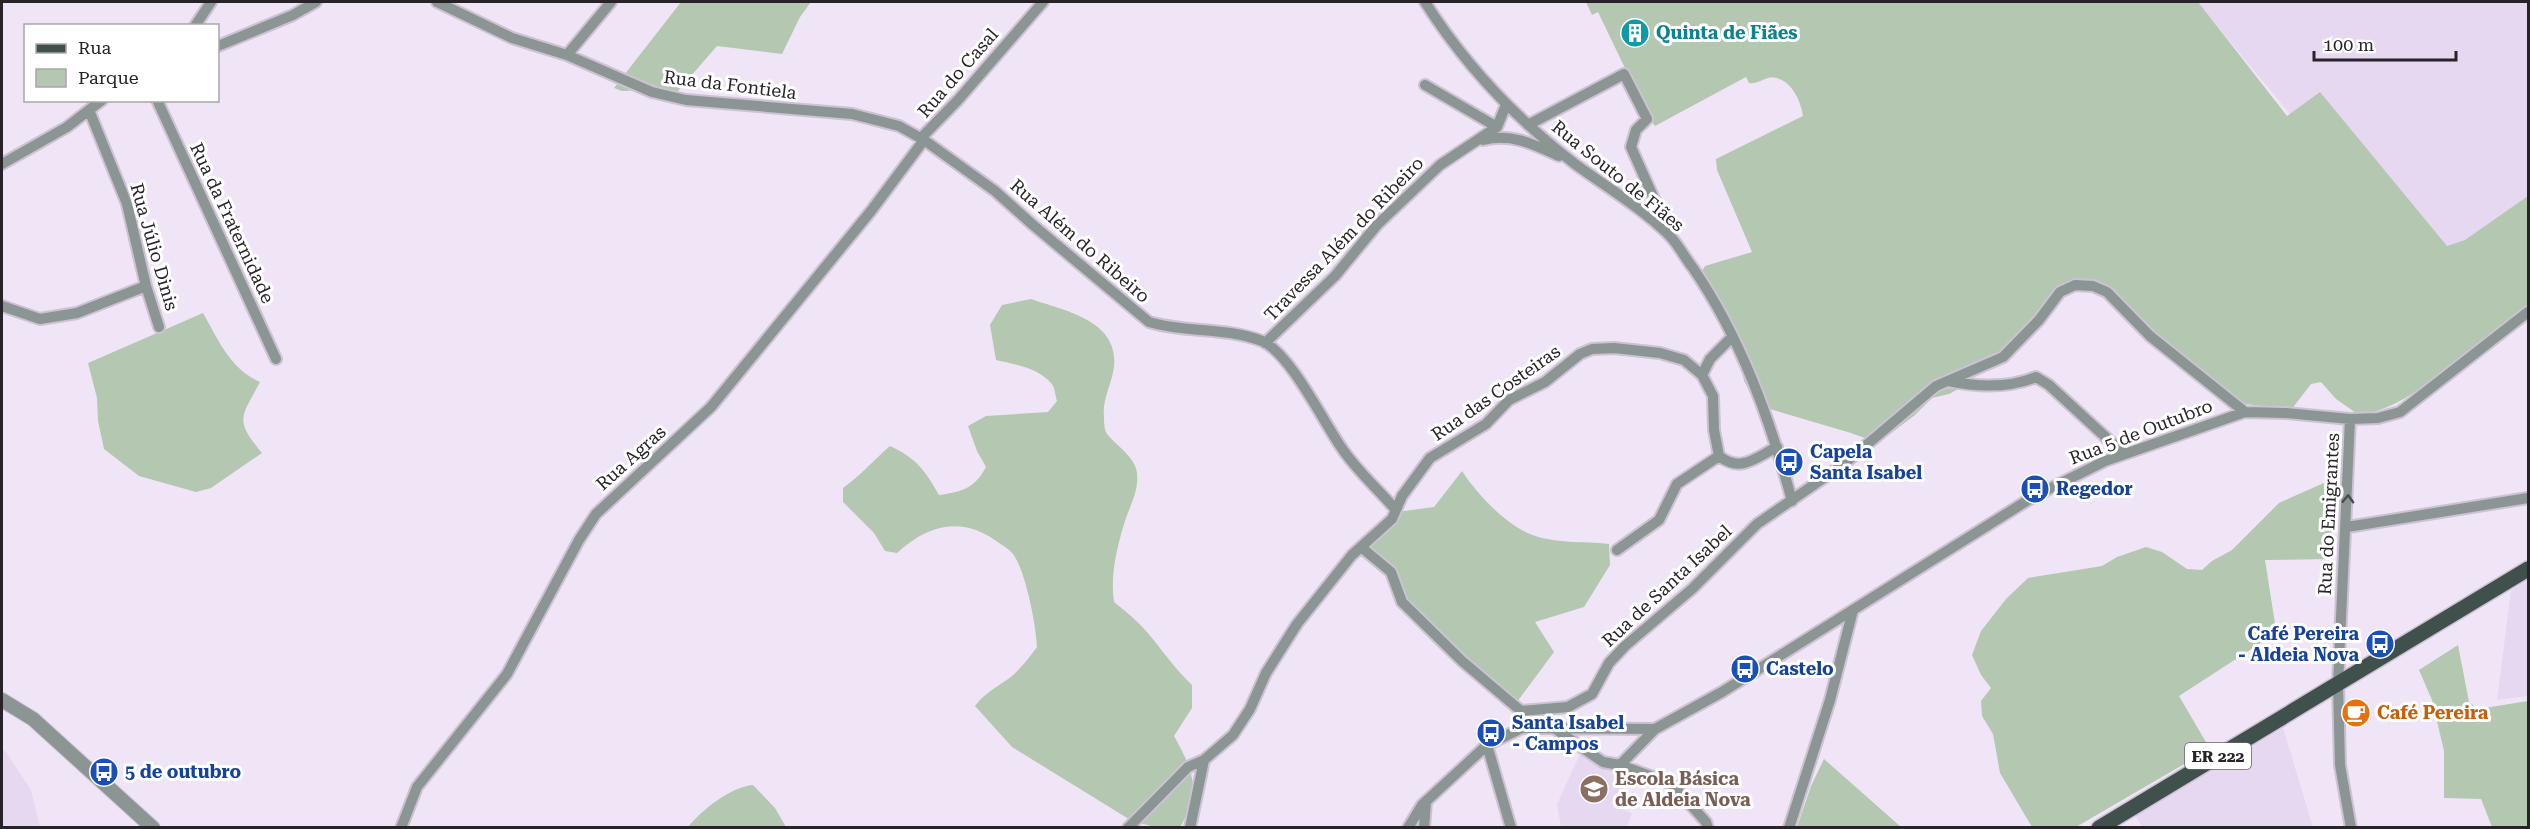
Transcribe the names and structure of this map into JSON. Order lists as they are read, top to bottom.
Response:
{
  "streets": {
    "main road": ["ER 222"],
    "street": [
      "Rua do Casal",
      "Rua da Fontiela",
      "Rua Souto de Fiães",
      "Rua da Fraternidade",
      "Travessa Além do Ribeiro",
      "Rua Além do Ribeiro",
      "Rua Júlio Dinis",
      "Rua das Costeiras",
      "Rua 5 de Outubro",
      "Rua Agras",
      "Rua do Emigrantes",
      "Rua de Santa Isabel"
    ]
  },
  "crossings": [
    ["Rua do Casal", "Rua da Fontiela"],
    ["Rua do Casal", "Rua Além do Ribeiro"],
    ["Rua do Casal", "Rua Agras"],
    ["Rua da Fontiela", "Rua Além do Ribeiro"],
    ["Rua da Fontiela", "Rua Agras"],
    ["Rua Souto de Fiães", "Travessa Além do Ribeiro"],
    ["Rua Souto de Fiães", "Rua de Santa Isabel"],
    ["Travessa Além do Ribeiro", "Rua Além do Ribeiro"],
    ["Rua Além do Ribeiro", "Rua das Costeiras"],
    ["Rua Além do Ribeiro", "Rua Agras"],
    ["Rua 5 de Outubro", "Rua do Emigrantes"],
    ["Rua 5 de Outubro", "Rua de Santa Isabel"],
    ["Rua do Emigrantes", "ER 222"]
  ],
  "places": {
    "building": ["Quinta de Fiães"],
    "bus stop": [
      "Capela Santa Isabel",
      "Regedor",
      "Café Pereira - Aldeia Nova",
      "Castelo",
      "Santa Isabel - Campos",
      "5 de outubro"
    ],
    "cafe": ["Café Pereira"],
    "school or university": ["Escola Básica de Aldeia Nova"]
  },
  "legend": ["Rua", "Parque"],
  "scale_bar": "100 m"
}
